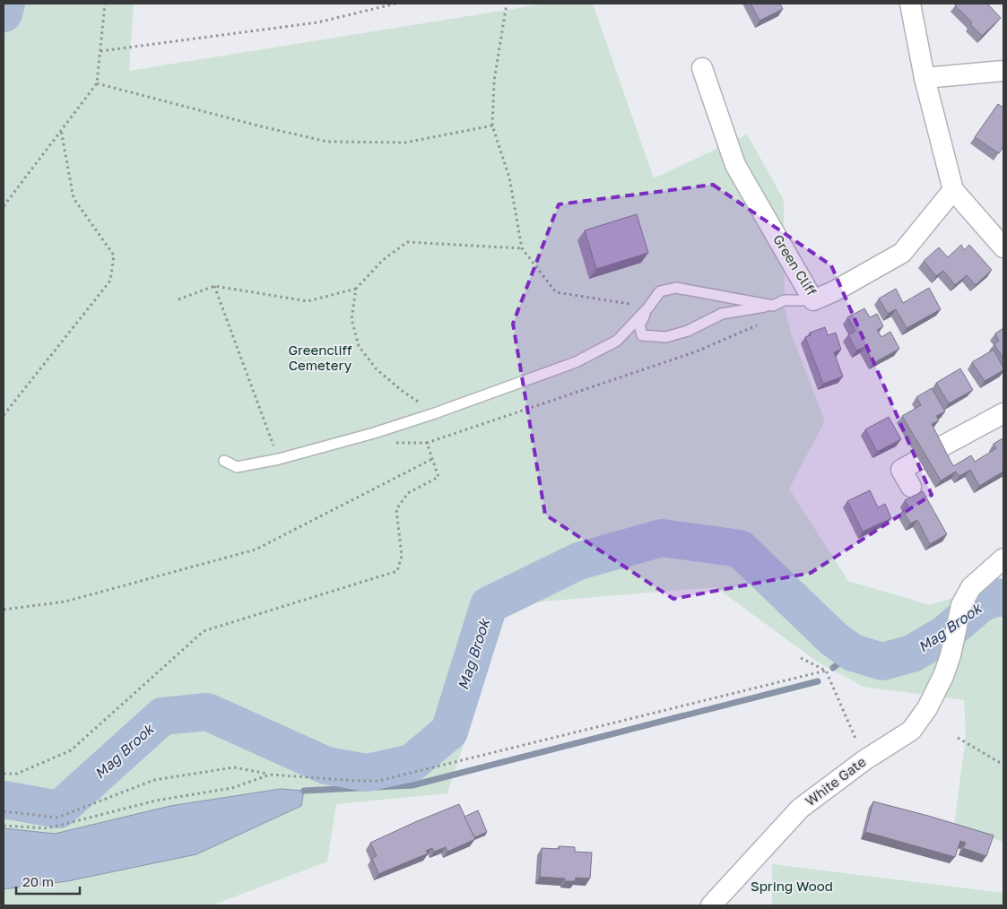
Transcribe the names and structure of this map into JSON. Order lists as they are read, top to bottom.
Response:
{
  "streets": {
    "street": ["Green Cliff", "White Gate"]
  },
  "water": ["Mag Brook"],
  "parks": ["Greencliff Cemetery", "Spring Wood"],
  "scale_bar": "20 m"
}
